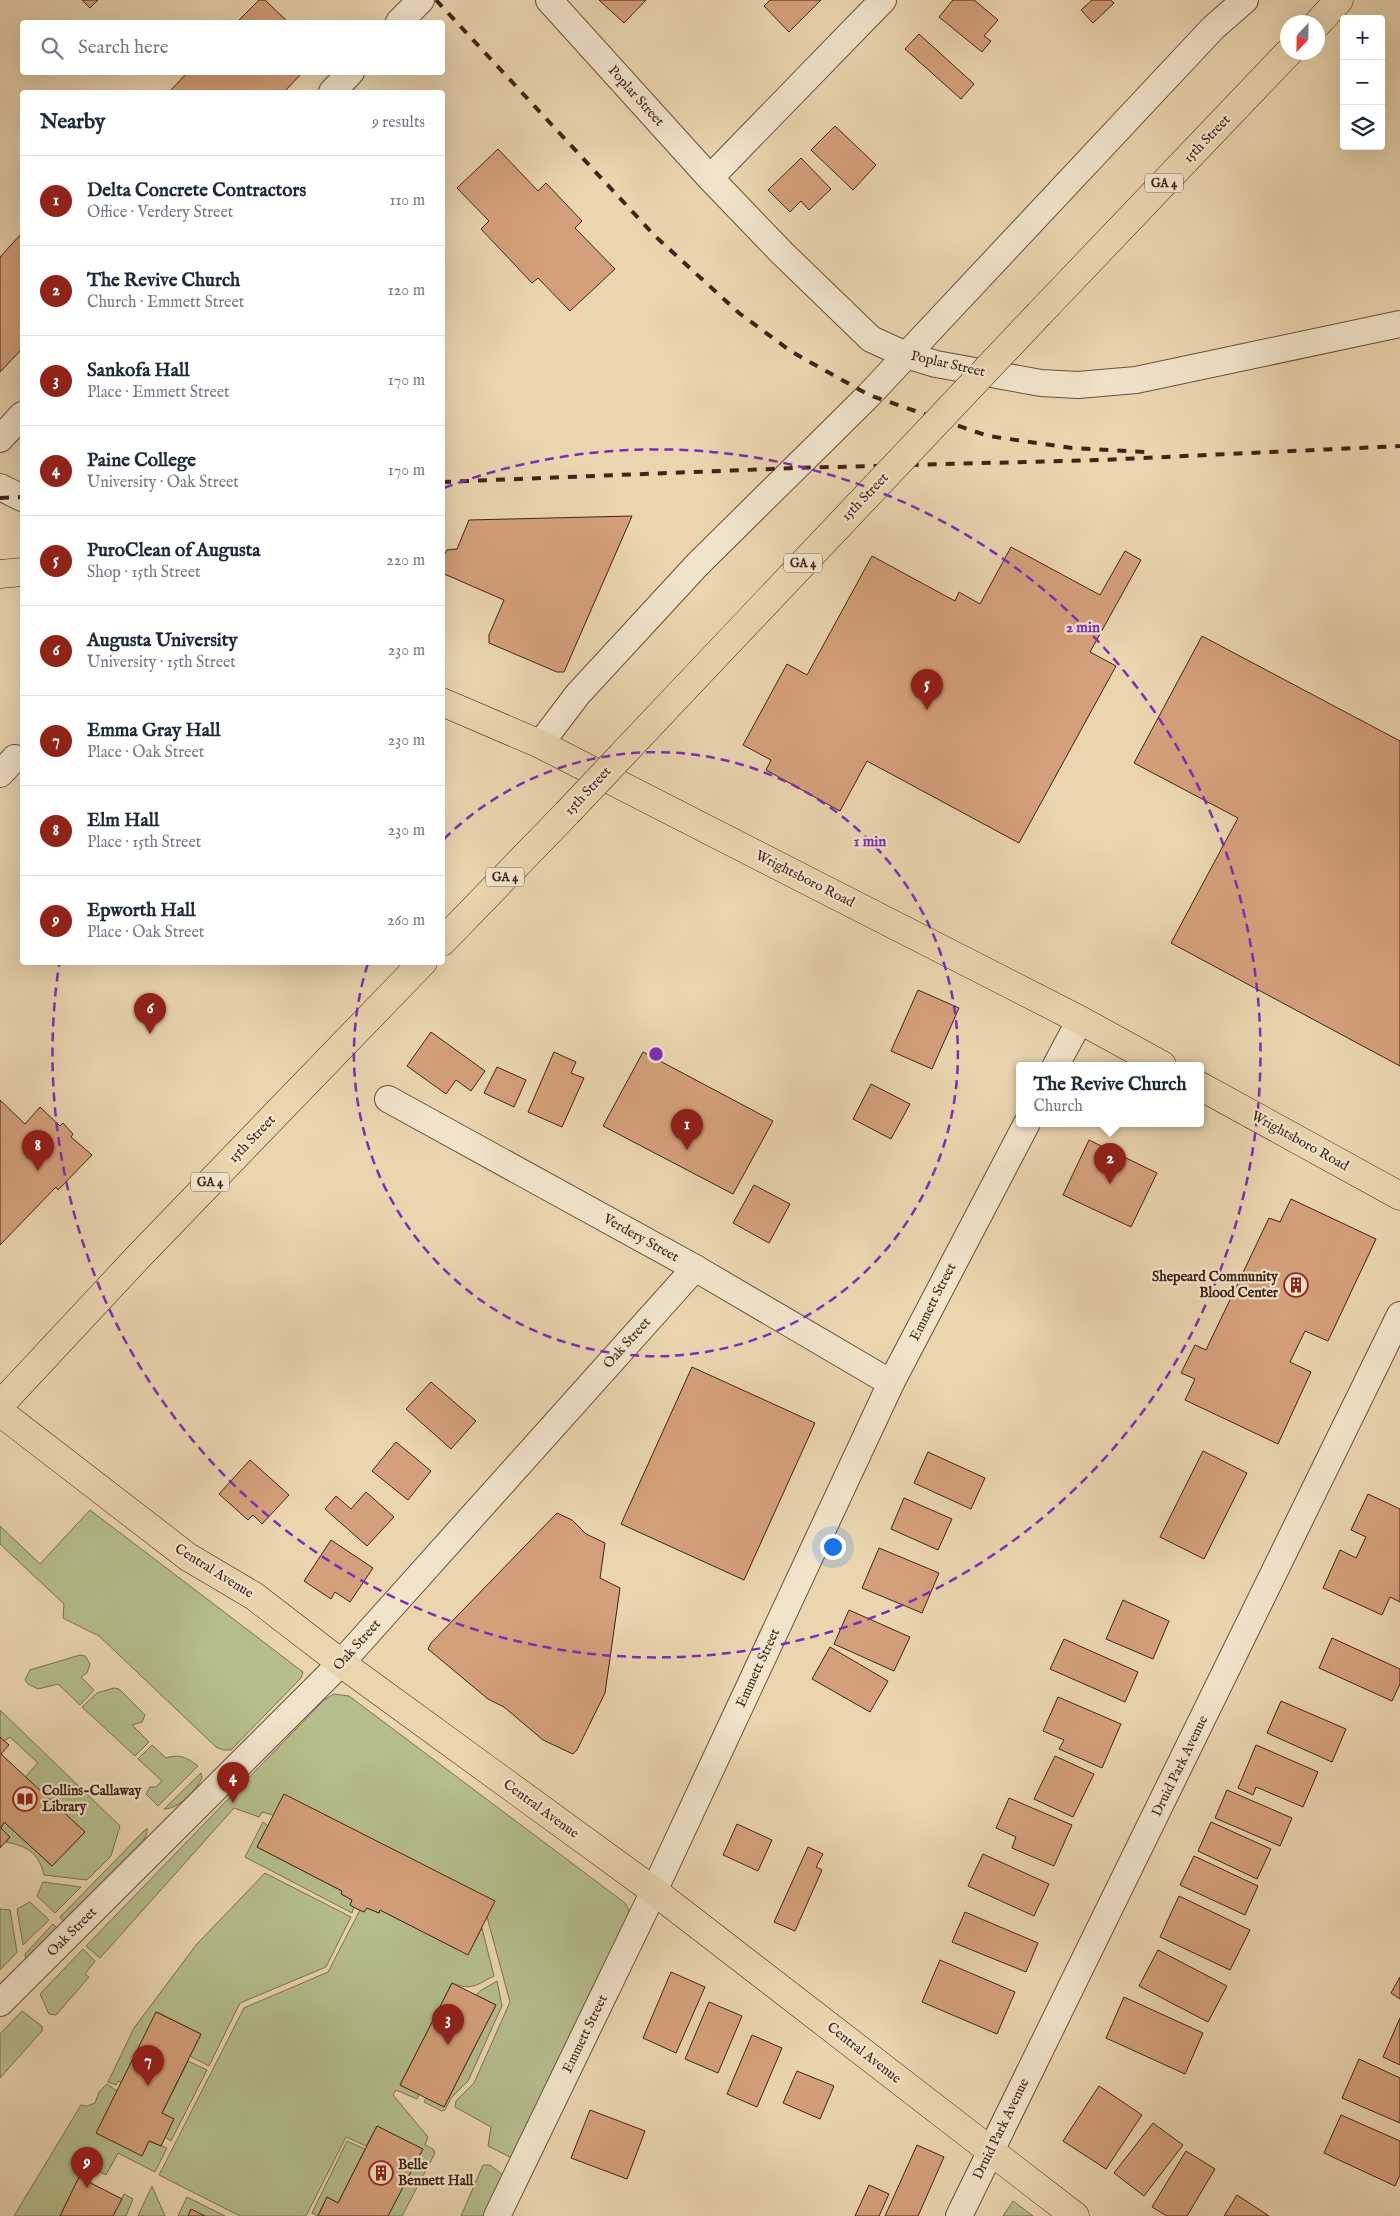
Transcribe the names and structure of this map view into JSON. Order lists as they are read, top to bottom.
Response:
{
  "streets": {
    "main road": [
      "15th Street",
      "GA 4",
      "Wrightsboro Road",
      "Central Avenue"
    ],
    "street": [
      "Poplar Street",
      "Verdery Street",
      "Emmett Street",
      "Oak Street",
      "Druid Park Avenue"
    ]
  },
  "crossings": [
    ["Verdery Street", "Emmett Street"],
    ["Verdery Street", "Oak Street"],
    ["Emmett Street", "Central Avenue"],
    ["Oak Street", "Central Avenue"],
    ["Central Avenue", "Druid Park Avenue"]
  ],
  "places": {
    "building": ["Shepeard Community Blood Center", "Belle Bennett Hall"],
    "library": ["Collins-Callaway Library"]
  },
  "north": "bottom",
  "page": {
    "map_buttons": ["+", "−"],
    "search": "Search here",
    "heading": ["Nearby", "9 results"],
    "list": [
      {
        "mark": "1",
        "name": "Delta Concrete Contractors",
        "note": "Office · Verdery Street",
        "value": "110 m"
      },
      {
        "mark": "2",
        "name": "The Revive Church",
        "note": "Church · Emmett Street",
        "value": "120 m"
      },
      {
        "mark": "3",
        "name": "Sankofa Hall",
        "note": "Place · Emmett Street",
        "value": "170 m"
      },
      {
        "mark": "4",
        "name": "Paine College",
        "note": "University · Oak Street",
        "value": "170 m"
      },
      {
        "mark": "5",
        "name": "PuroClean of Augusta",
        "note": "Shop · 15th Street",
        "value": "220 m"
      },
      {
        "mark": "6",
        "name": "Augusta University",
        "note": "University · 15th Street",
        "value": "230 m"
      },
      {
        "mark": "7",
        "name": "Emma Gray Hall",
        "note": "Place · Oak Street",
        "value": "230 m"
      },
      {
        "mark": "8",
        "name": "Elm Hall",
        "note": "Place · 15th Street",
        "value": "230 m"
      },
      {
        "mark": "9",
        "name": "Epworth Hall",
        "note": "Place · Oak Street",
        "value": "260 m"
      }
    ],
    "pins": [
      "5",
      "6",
      "1",
      "8",
      "2",
      "4",
      "3",
      "7",
      "9"
    ],
    "popup": ["The Revive Church", "Church"]
  },
  "rings": ["2 min", "1 min"]
}
